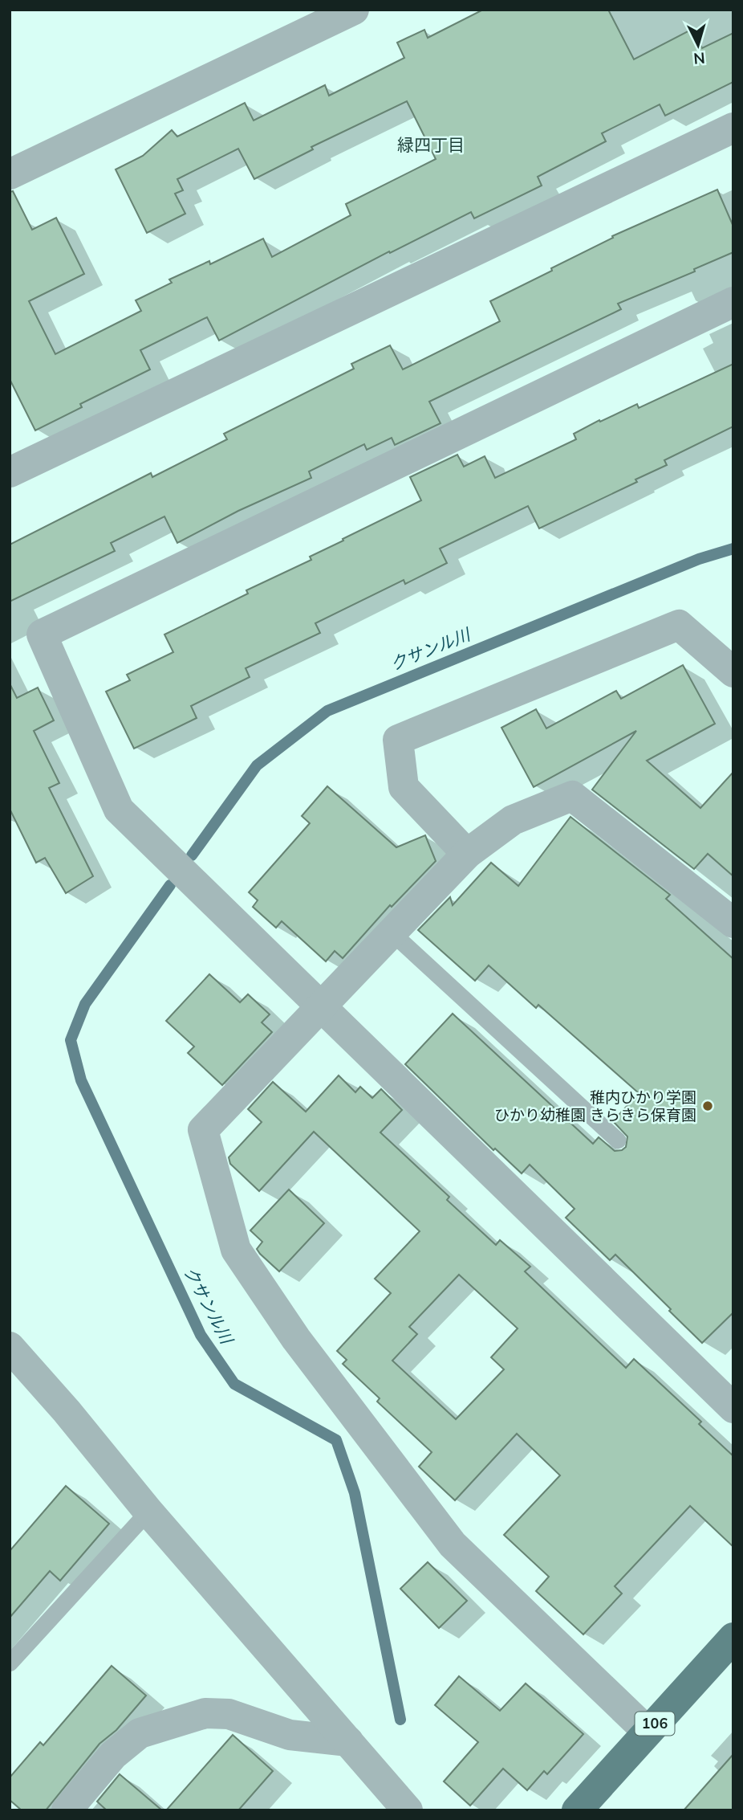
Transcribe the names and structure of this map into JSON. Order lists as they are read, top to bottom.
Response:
{
  "streets": {
    "main road": ["106"]
  },
  "districts": ["緑四丁目"],
  "water": ["クサンル川"],
  "places": ["稚内ひかり学園 ひかり幼稚園 きらきら保育園"],
  "north": "bottom"
}
